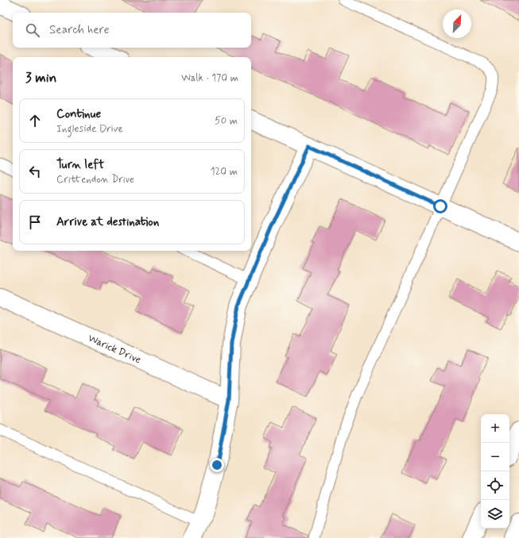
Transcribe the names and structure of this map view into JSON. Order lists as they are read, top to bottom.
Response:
{
  "streets": {
    "street": ["Warick Drive"]
  },
  "north": "top right",
  "page": {
    "search": "Search here",
    "heading": ["3 min", "Walk · 170 m"],
    "list": [
      ["Continue", "Ingleside Drive", "50 m"],
      ["Turn left", "Crittendon Drive", "120 m"],
      "Arrive at destination"
    ],
    "map_buttons": ["+", "−"]
  }
}
